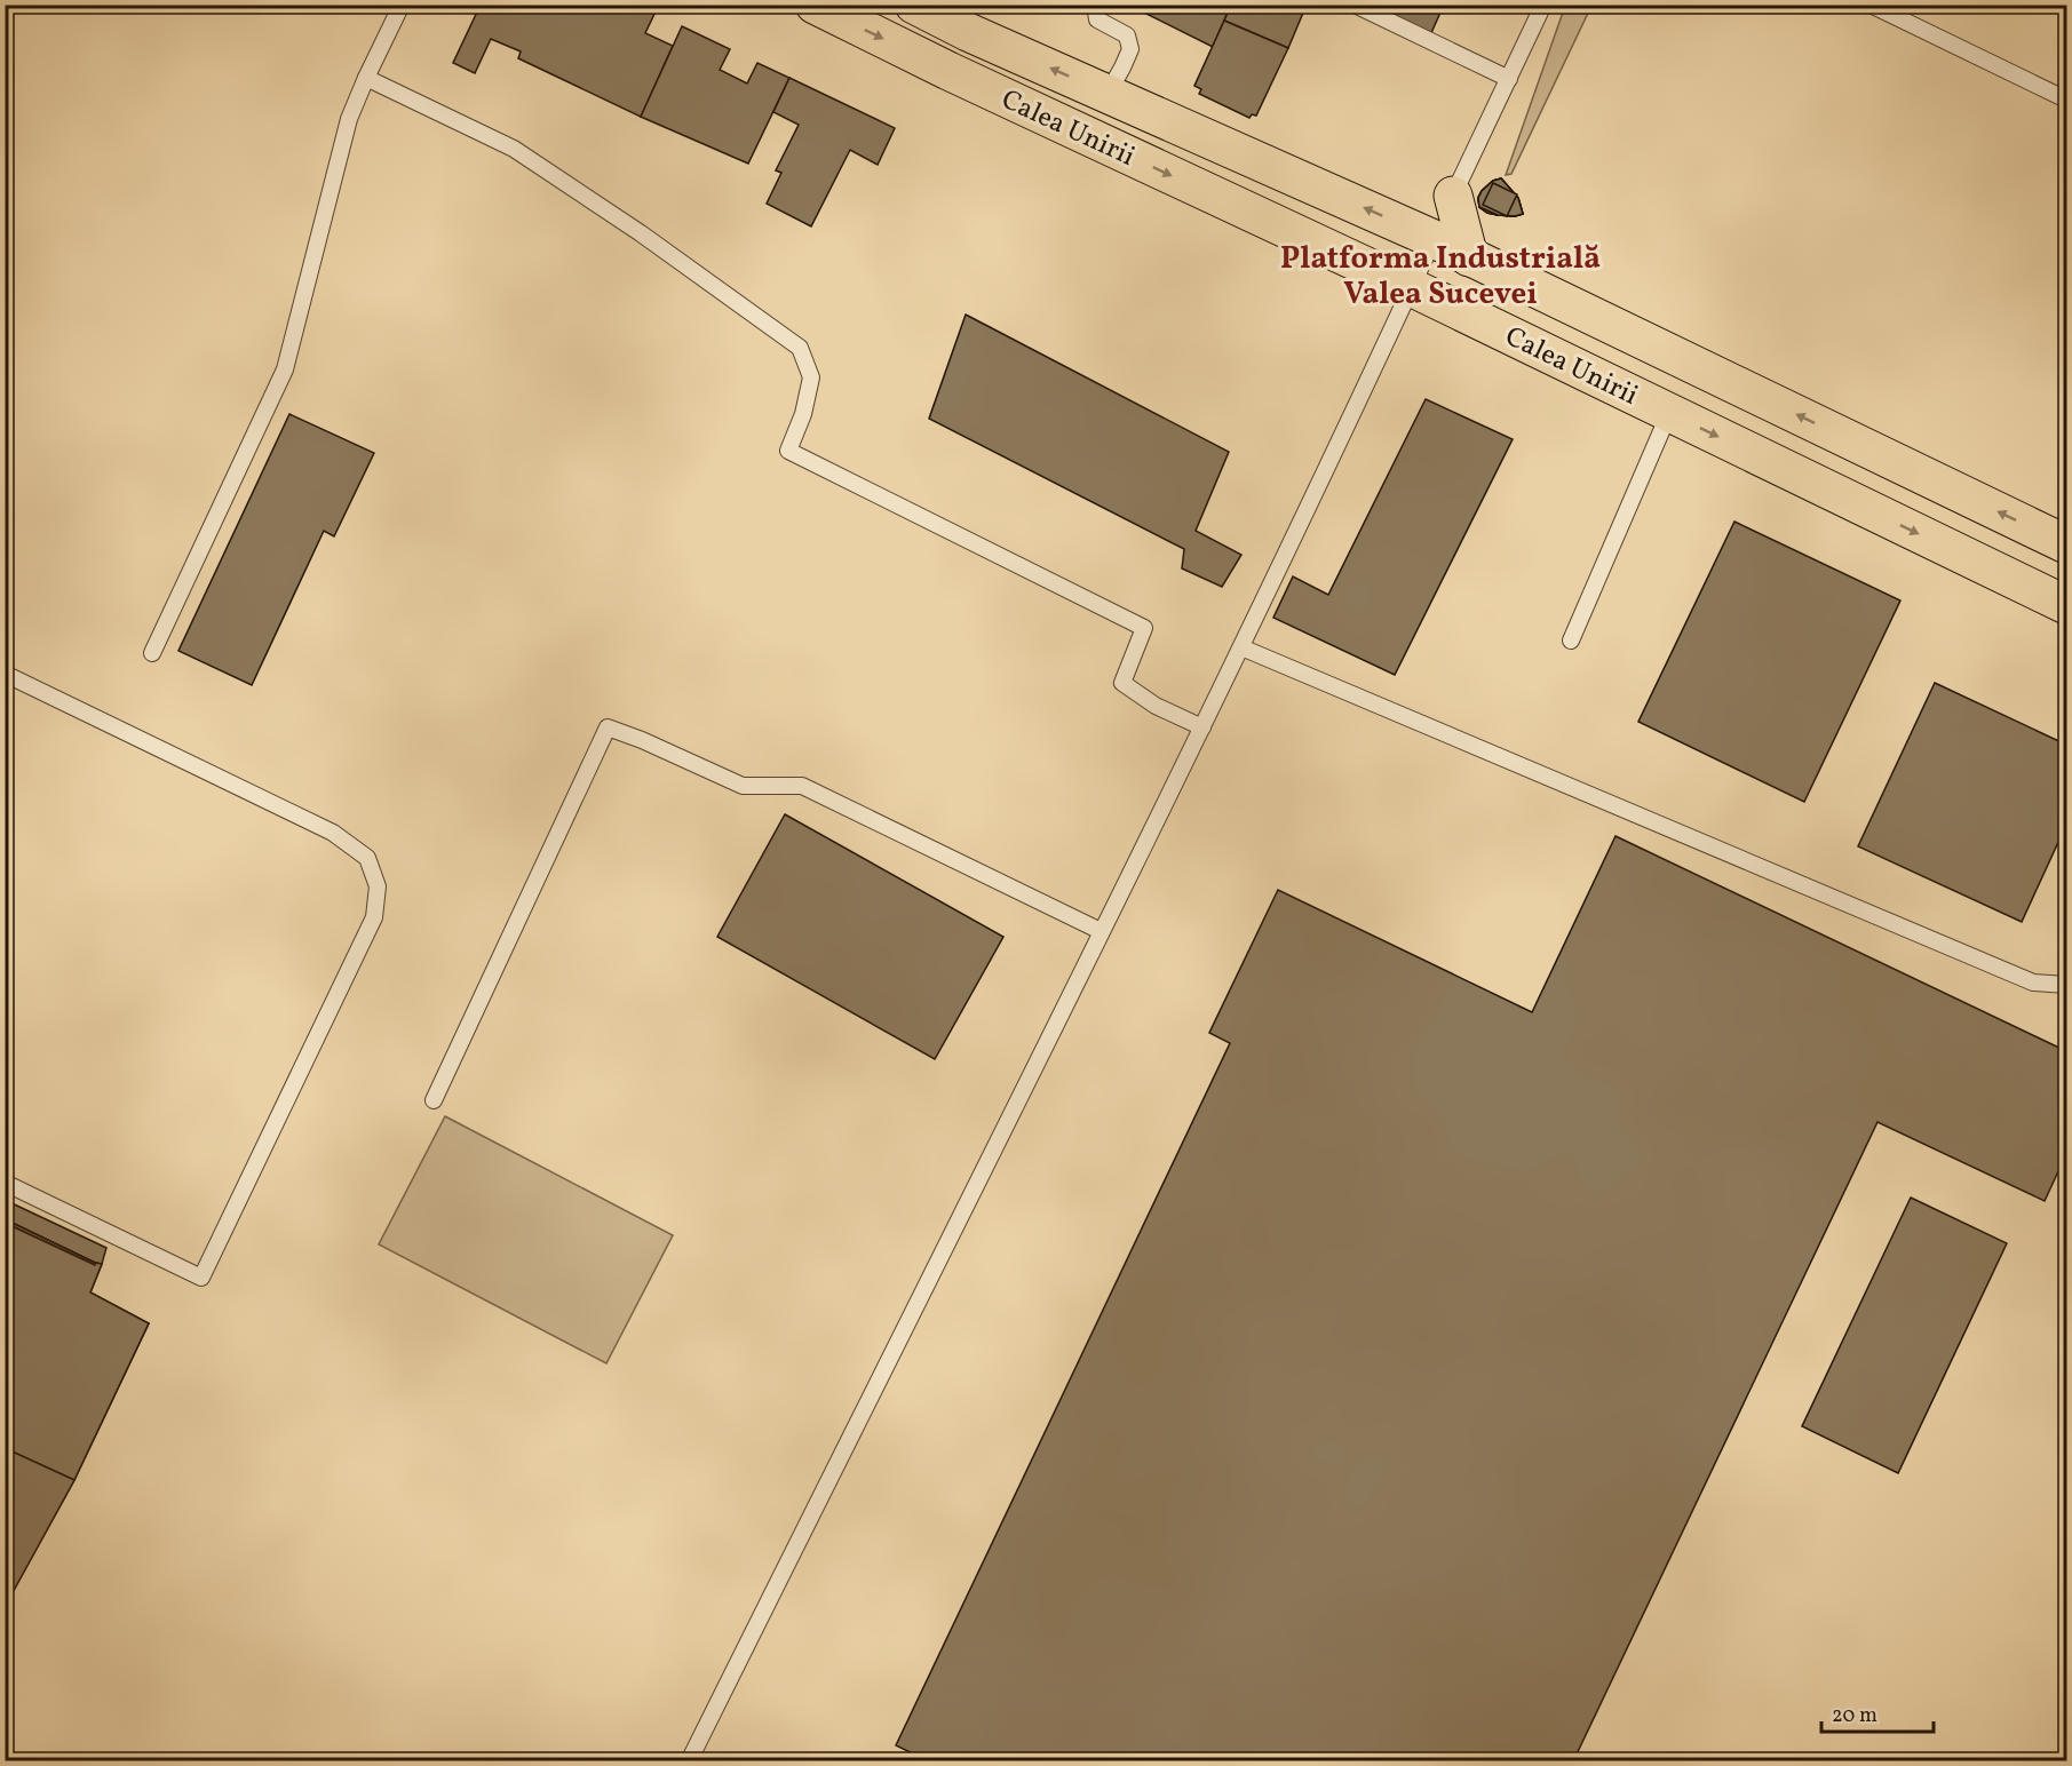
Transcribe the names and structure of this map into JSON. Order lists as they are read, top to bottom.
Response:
{
  "streets": {
    "main road": ["Calea Unirii"]
  },
  "districts": ["Platforma Industrială Valea Sucevei"],
  "scale_bar": "20 m"
}
